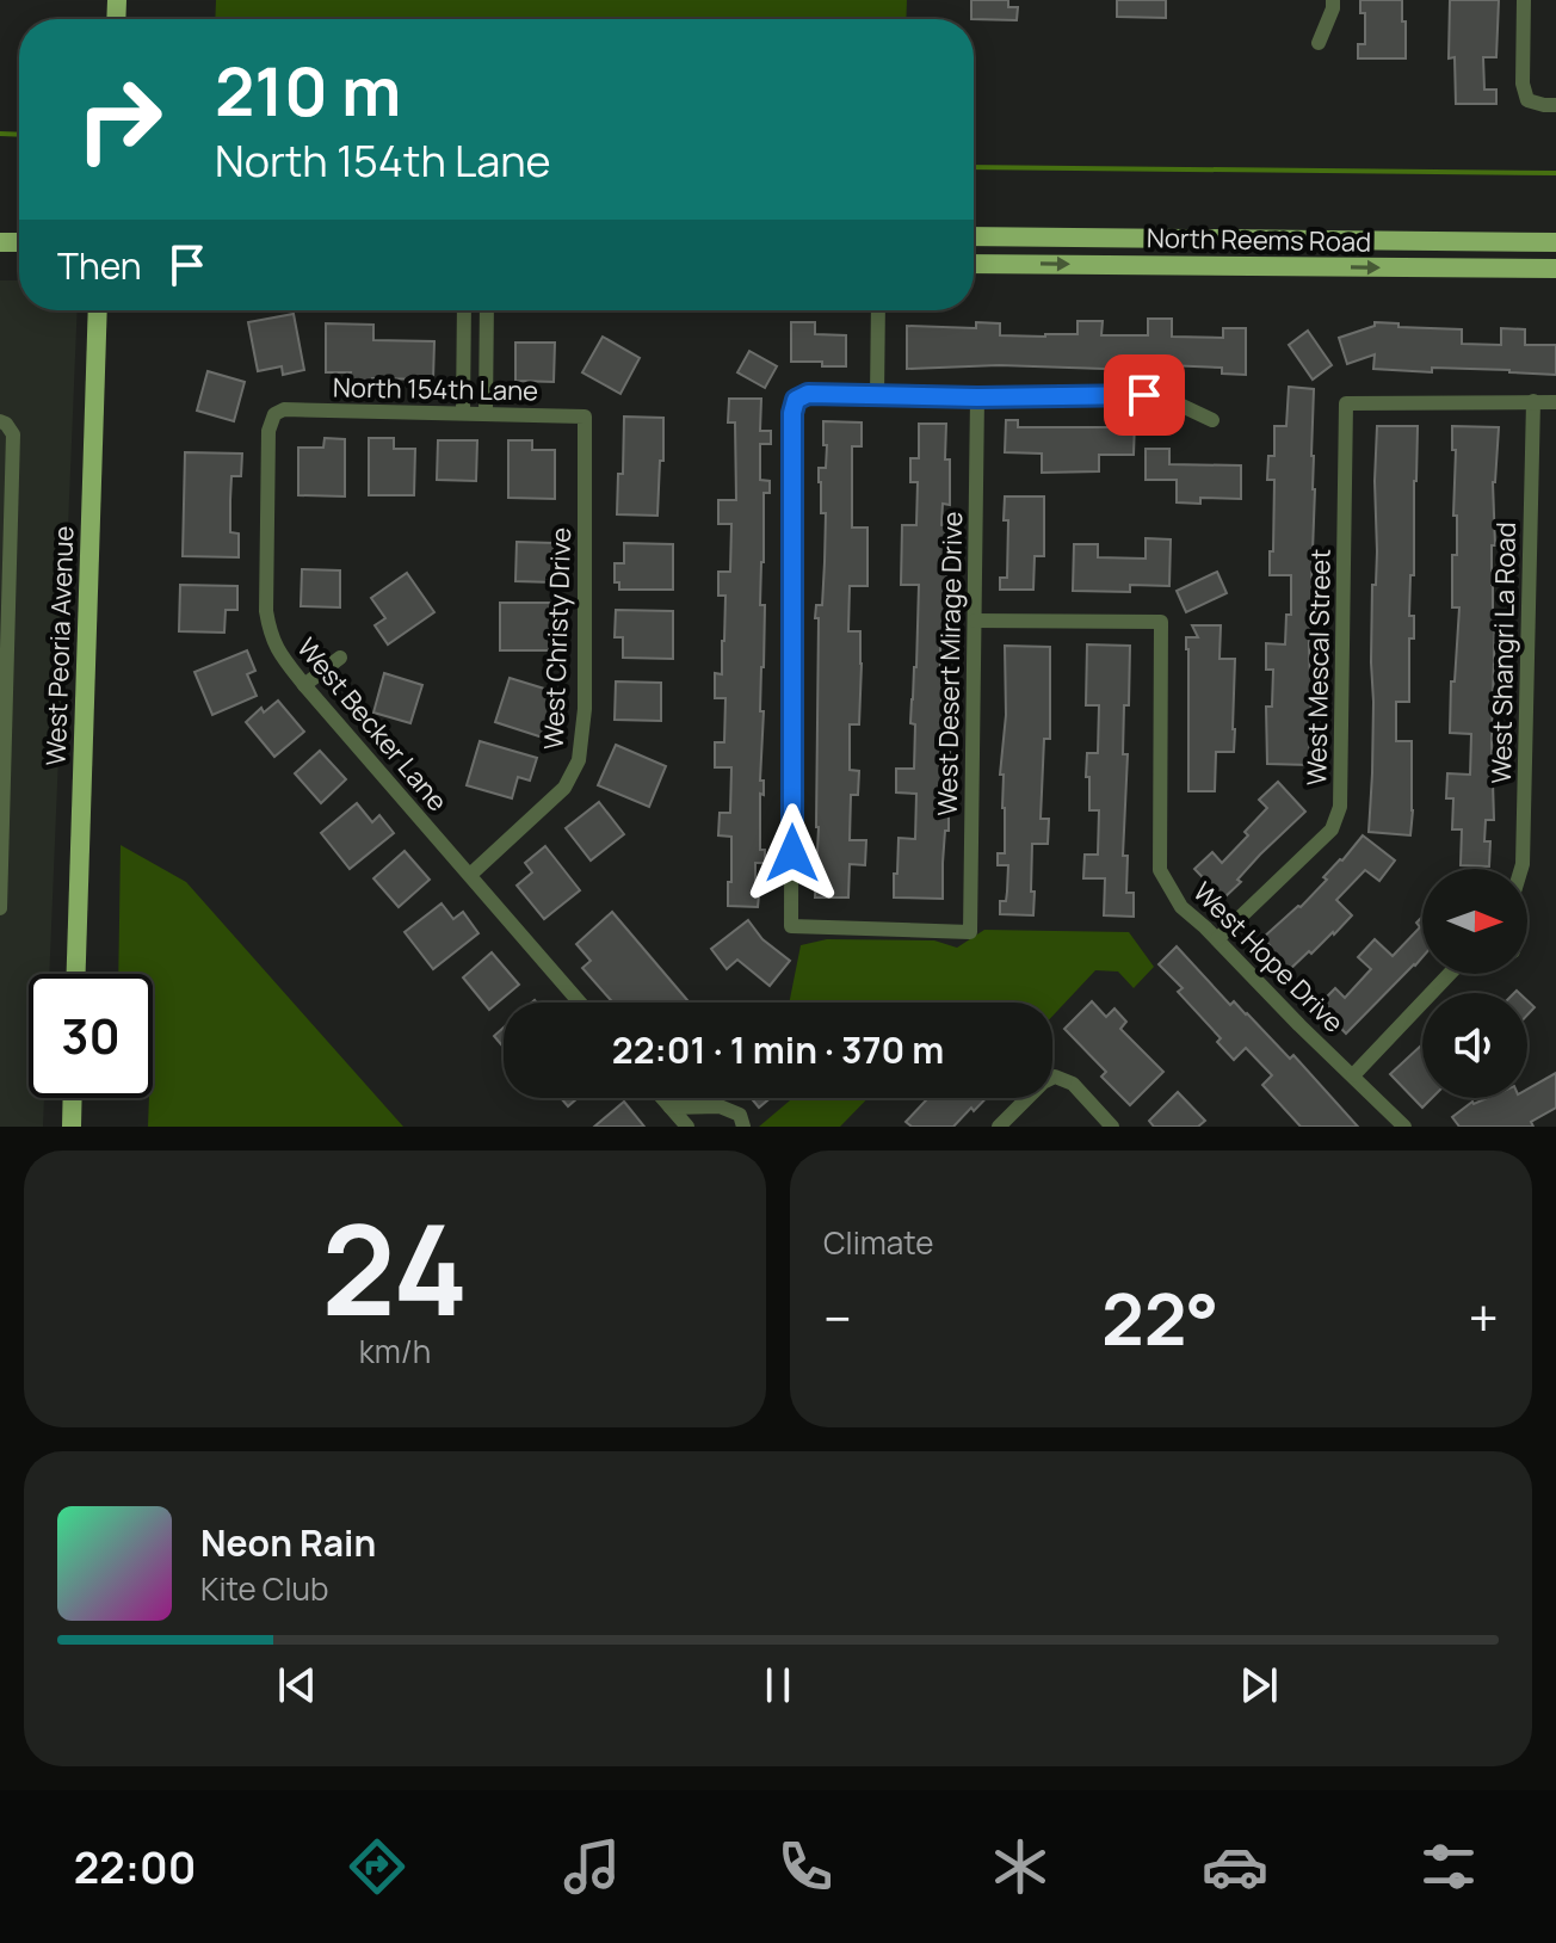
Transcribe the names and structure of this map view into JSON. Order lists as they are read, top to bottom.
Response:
{
  "streets": {
    "main road": ["North Reems Road", "West Peoria Avenue"],
    "street": [
      "North 154th Lane",
      "West Christy Drive",
      "West Shangri La Road",
      "West Desert Mirage Drive",
      "West Mescal Street",
      "West Becker Lane",
      "West Hope Drive"
    ]
  },
  "crossings": [
    ["North 154th Lane", "West Christy Drive"],
    ["North 154th Lane", "West Becker Lane"],
    ["West Christy Drive", "West Becker Lane"],
    ["West Shangri La Road", "West Mescal Street"],
    ["West Desert Mirage Drive", "West Hope Drive"],
    ["West Mescal Street", "West Hope Drive"]
  ],
  "north": "right",
  "page": {
    "turn": ["210 m", "North 154th Lane"],
    "then": "Then",
    "limit": "30",
    "trip": "22:01 · 1 min · 370 m",
    "tile": [
      ["24", "km/h"],
      "Climate"
    ],
    "heat": ["−", "22°", "+"],
    "song": ["Neon Rain", "Kite Club"],
    "tabs": "22:00"
  }
}
